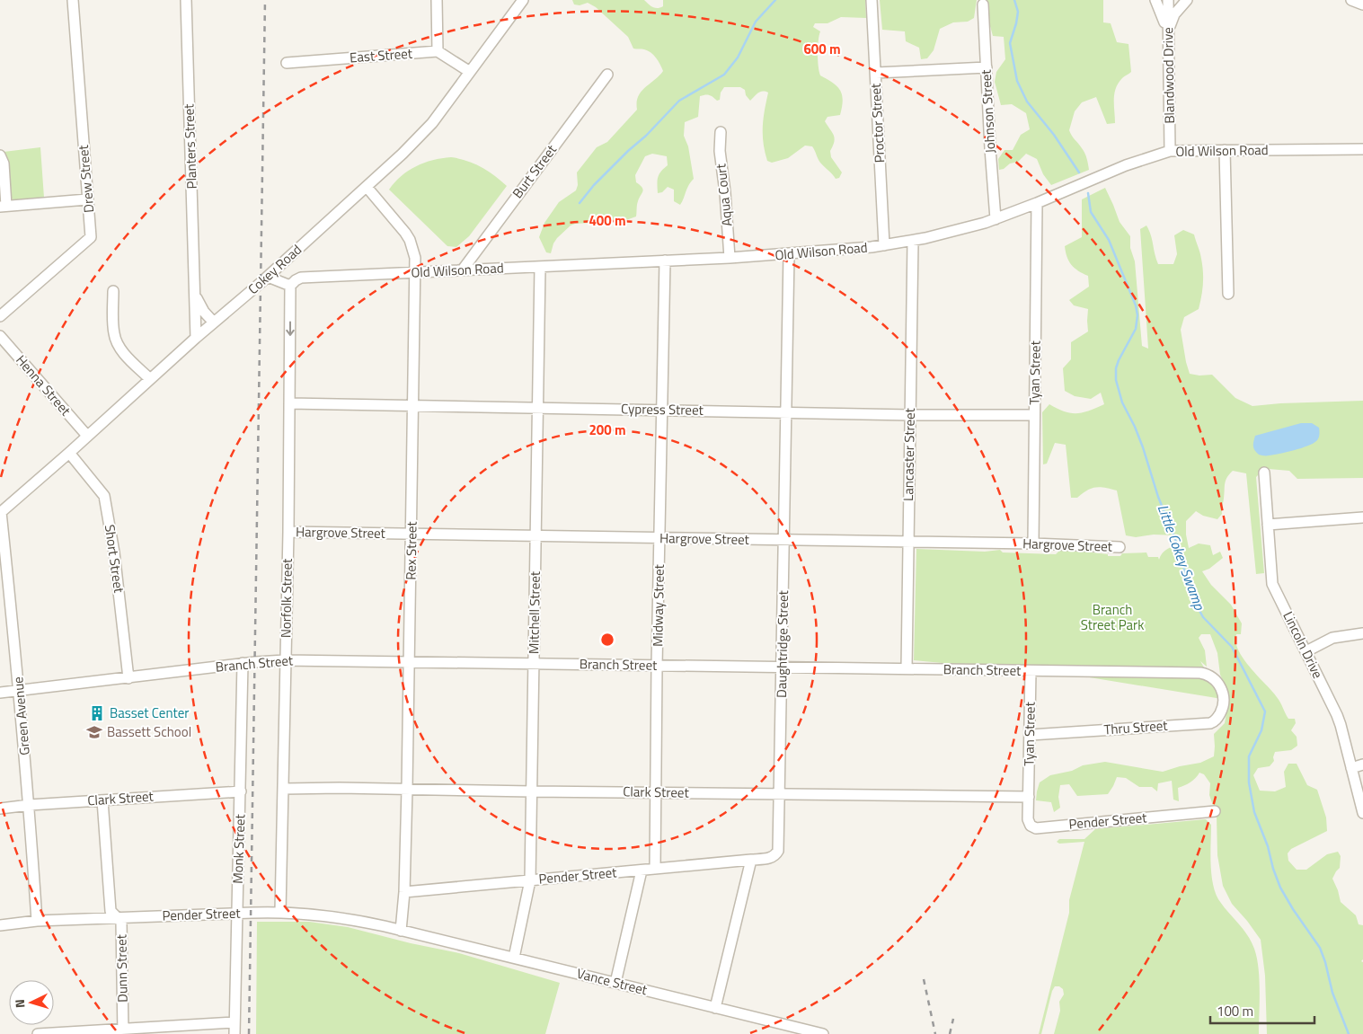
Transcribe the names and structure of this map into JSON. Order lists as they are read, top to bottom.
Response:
{
  "streets": {
    "street": [
      "East Street",
      "Blandwood Drive",
      "Johnson Street",
      "Proctor Street",
      "Planters Street",
      "Old Wilson Road",
      "Burt Street",
      "Drew Street",
      "Aqua Court",
      "Cokey Road",
      "Tyan Street",
      "Henna Street",
      "Cypress Street",
      "Lancaster Street",
      "Hargrove Street",
      "Rex Street",
      "Short Street",
      "Norfolk Street",
      "Midway Street",
      "Mitchell Street",
      "Daughtridge Street",
      "Lincoln Drive",
      "Branch Street",
      "Green Avenue",
      "Thru Street",
      "Clark Street",
      "Pender Street",
      "Monk Street",
      "Dunn Street",
      "Vance Street"
    ]
  },
  "crossings": [
    ["Blandwood Drive", "Old Wilson Road"],
    ["Johnson Street", "Old Wilson Road"],
    ["Proctor Street", "Old Wilson Road"],
    ["Planters Street", "Cokey Road"],
    ["Old Wilson Road", "Burt Street"],
    ["Old Wilson Road", "Aqua Court"],
    ["Old Wilson Road", "Tyan Street"],
    ["Old Wilson Road", "Lancaster Street"],
    ["Old Wilson Road", "Rex Street"],
    ["Old Wilson Road", "Norfolk Street"],
    ["Old Wilson Road", "Midway Street"],
    ["Old Wilson Road", "Mitchell Street"],
    ["Old Wilson Road", "Daughtridge Street"],
    ["Cokey Road", "Henna Street"],
    ["Cokey Road", "Rex Street"],
    ["Cokey Road", "Short Street"],
    ["Cokey Road", "Green Avenue"],
    ["Tyan Street", "Cypress Street"],
    ["Tyan Street", "Hargrove Street"],
    ["Tyan Street", "Branch Street"],
    ["Tyan Street", "Thru Street"],
    ["Tyan Street", "Clark Street"],
    ["Tyan Street", "Pender Street"],
    ["Cypress Street", "Lancaster Street"],
    ["Cypress Street", "Rex Street"],
    ["Cypress Street", "Norfolk Street"],
    ["Cypress Street", "Midway Street"],
    ["Cypress Street", "Mitchell Street"],
    ["Cypress Street", "Daughtridge Street"],
    ["Lancaster Street", "Hargrove Street"],
    ["Lancaster Street", "Branch Street"],
    ["Hargrove Street", "Rex Street"],
    ["Hargrove Street", "Norfolk Street"],
    ["Hargrove Street", "Midway Street"],
    ["Hargrove Street", "Mitchell Street"],
    ["Hargrove Street", "Daughtridge Street"],
    ["Rex Street", "Branch Street"],
    ["Rex Street", "Clark Street"],
    ["Rex Street", "Pender Street"],
    ["Rex Street", "Vance Street"],
    ["Short Street", "Branch Street"],
    ["Norfolk Street", "Branch Street"],
    ["Norfolk Street", "Clark Street"],
    ["Norfolk Street", "Pender Street"],
    ["Midway Street", "Branch Street"],
    ["Midway Street", "Clark Street"],
    ["Midway Street", "Pender Street"],
    ["Mitchell Street", "Branch Street"],
    ["Mitchell Street", "Clark Street"],
    ["Mitchell Street", "Pender Street"],
    ["Mitchell Street", "Vance Street"],
    ["Daughtridge Street", "Branch Street"],
    ["Daughtridge Street", "Clark Street"],
    ["Daughtridge Street", "Pender Street"],
    ["Branch Street", "Green Avenue"],
    ["Branch Street", "Thru Street"],
    ["Branch Street", "Monk Street"],
    ["Green Avenue", "Clark Street"],
    ["Green Avenue", "Pender Street"],
    ["Clark Street", "Pender Street"],
    ["Clark Street", "Monk Street"],
    ["Clark Street", "Dunn Street"],
    ["Pender Street", "Monk Street"],
    ["Pender Street", "Dunn Street"],
    ["Pender Street", "Vance Street"]
  ],
  "water": ["Little Cokey Swamp"],
  "parks": ["Branch Street Park"],
  "places": {
    "building": ["Basset Center"],
    "school or university": ["Bassett School"]
  },
  "scale_bar": "100 m",
  "north": "left",
  "rings": ["600 m", "400 m", "200 m"]
}
